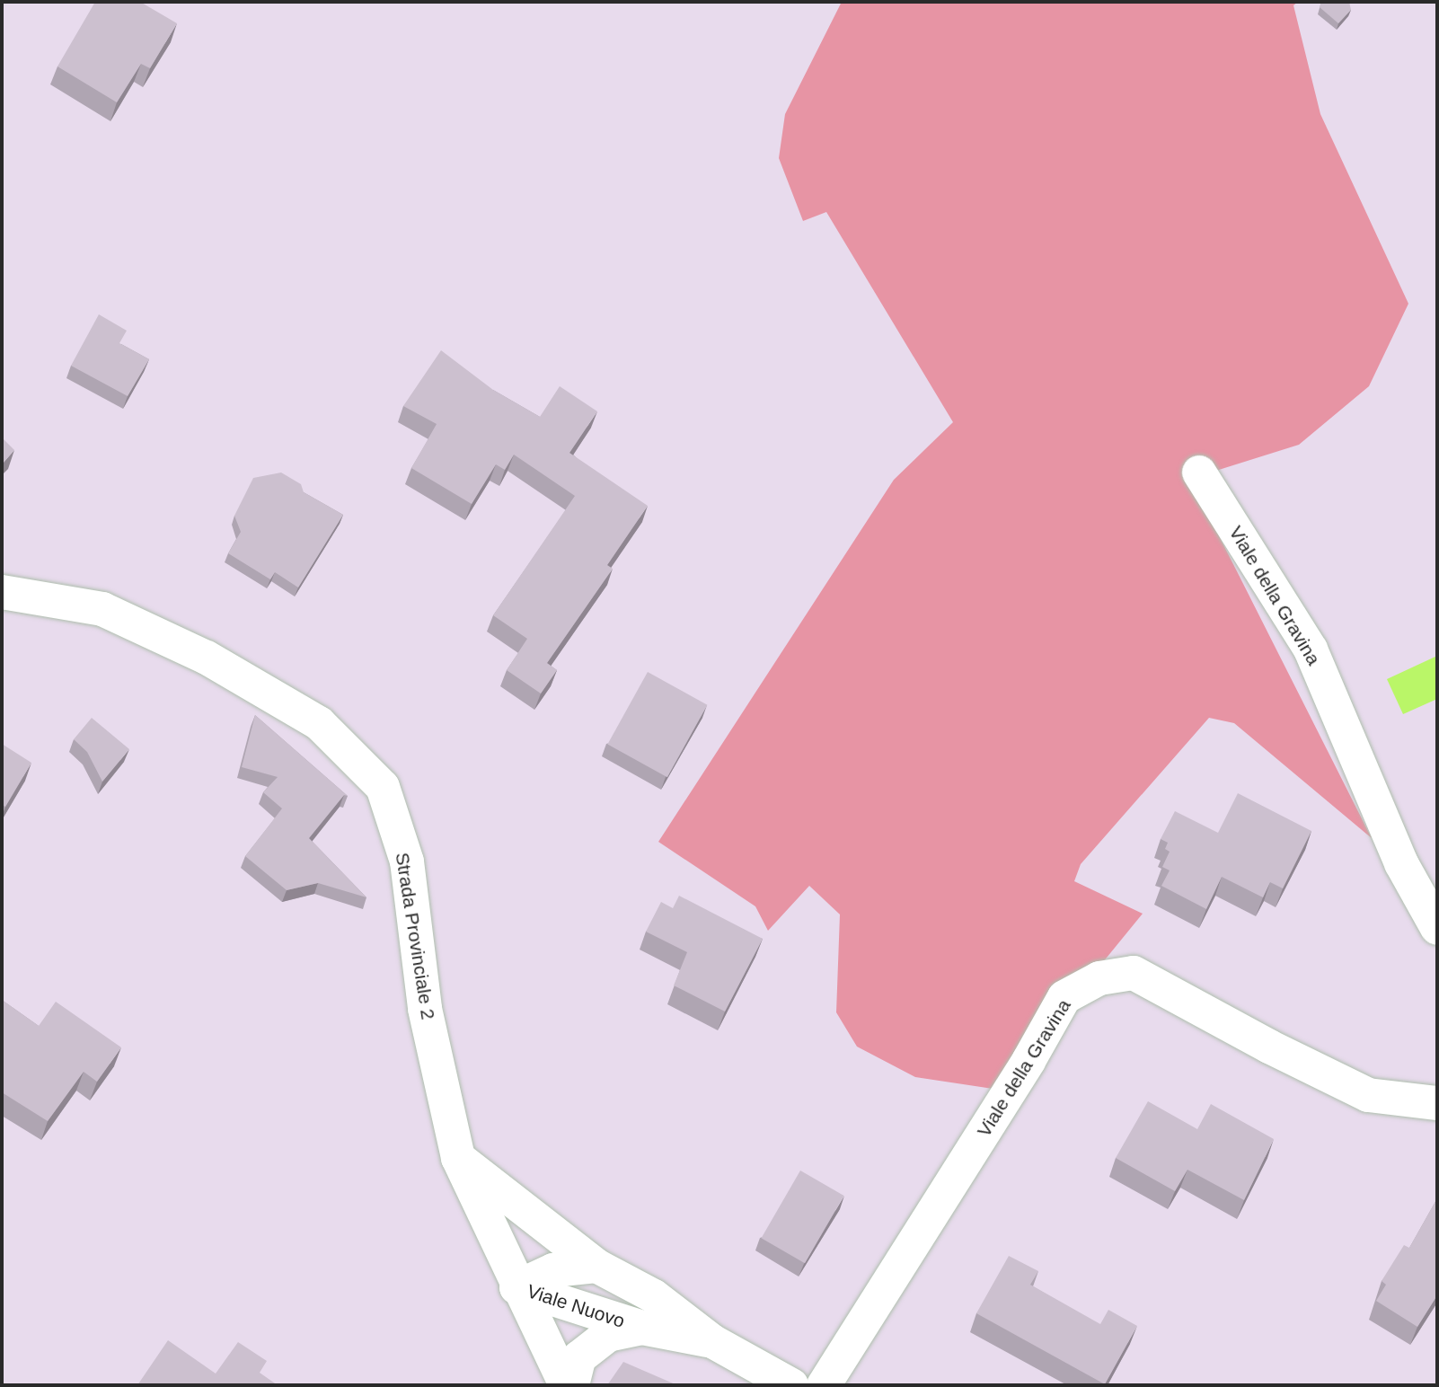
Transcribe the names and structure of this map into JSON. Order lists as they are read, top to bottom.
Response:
{
  "streets": {
    "street": ["Viale della Gravina", "Strada Provinciale 2", "Viale Nuovo"]
  },
  "crossings": [
    ["Strada Provinciale 2", "Viale Nuovo"]
  ]
}
